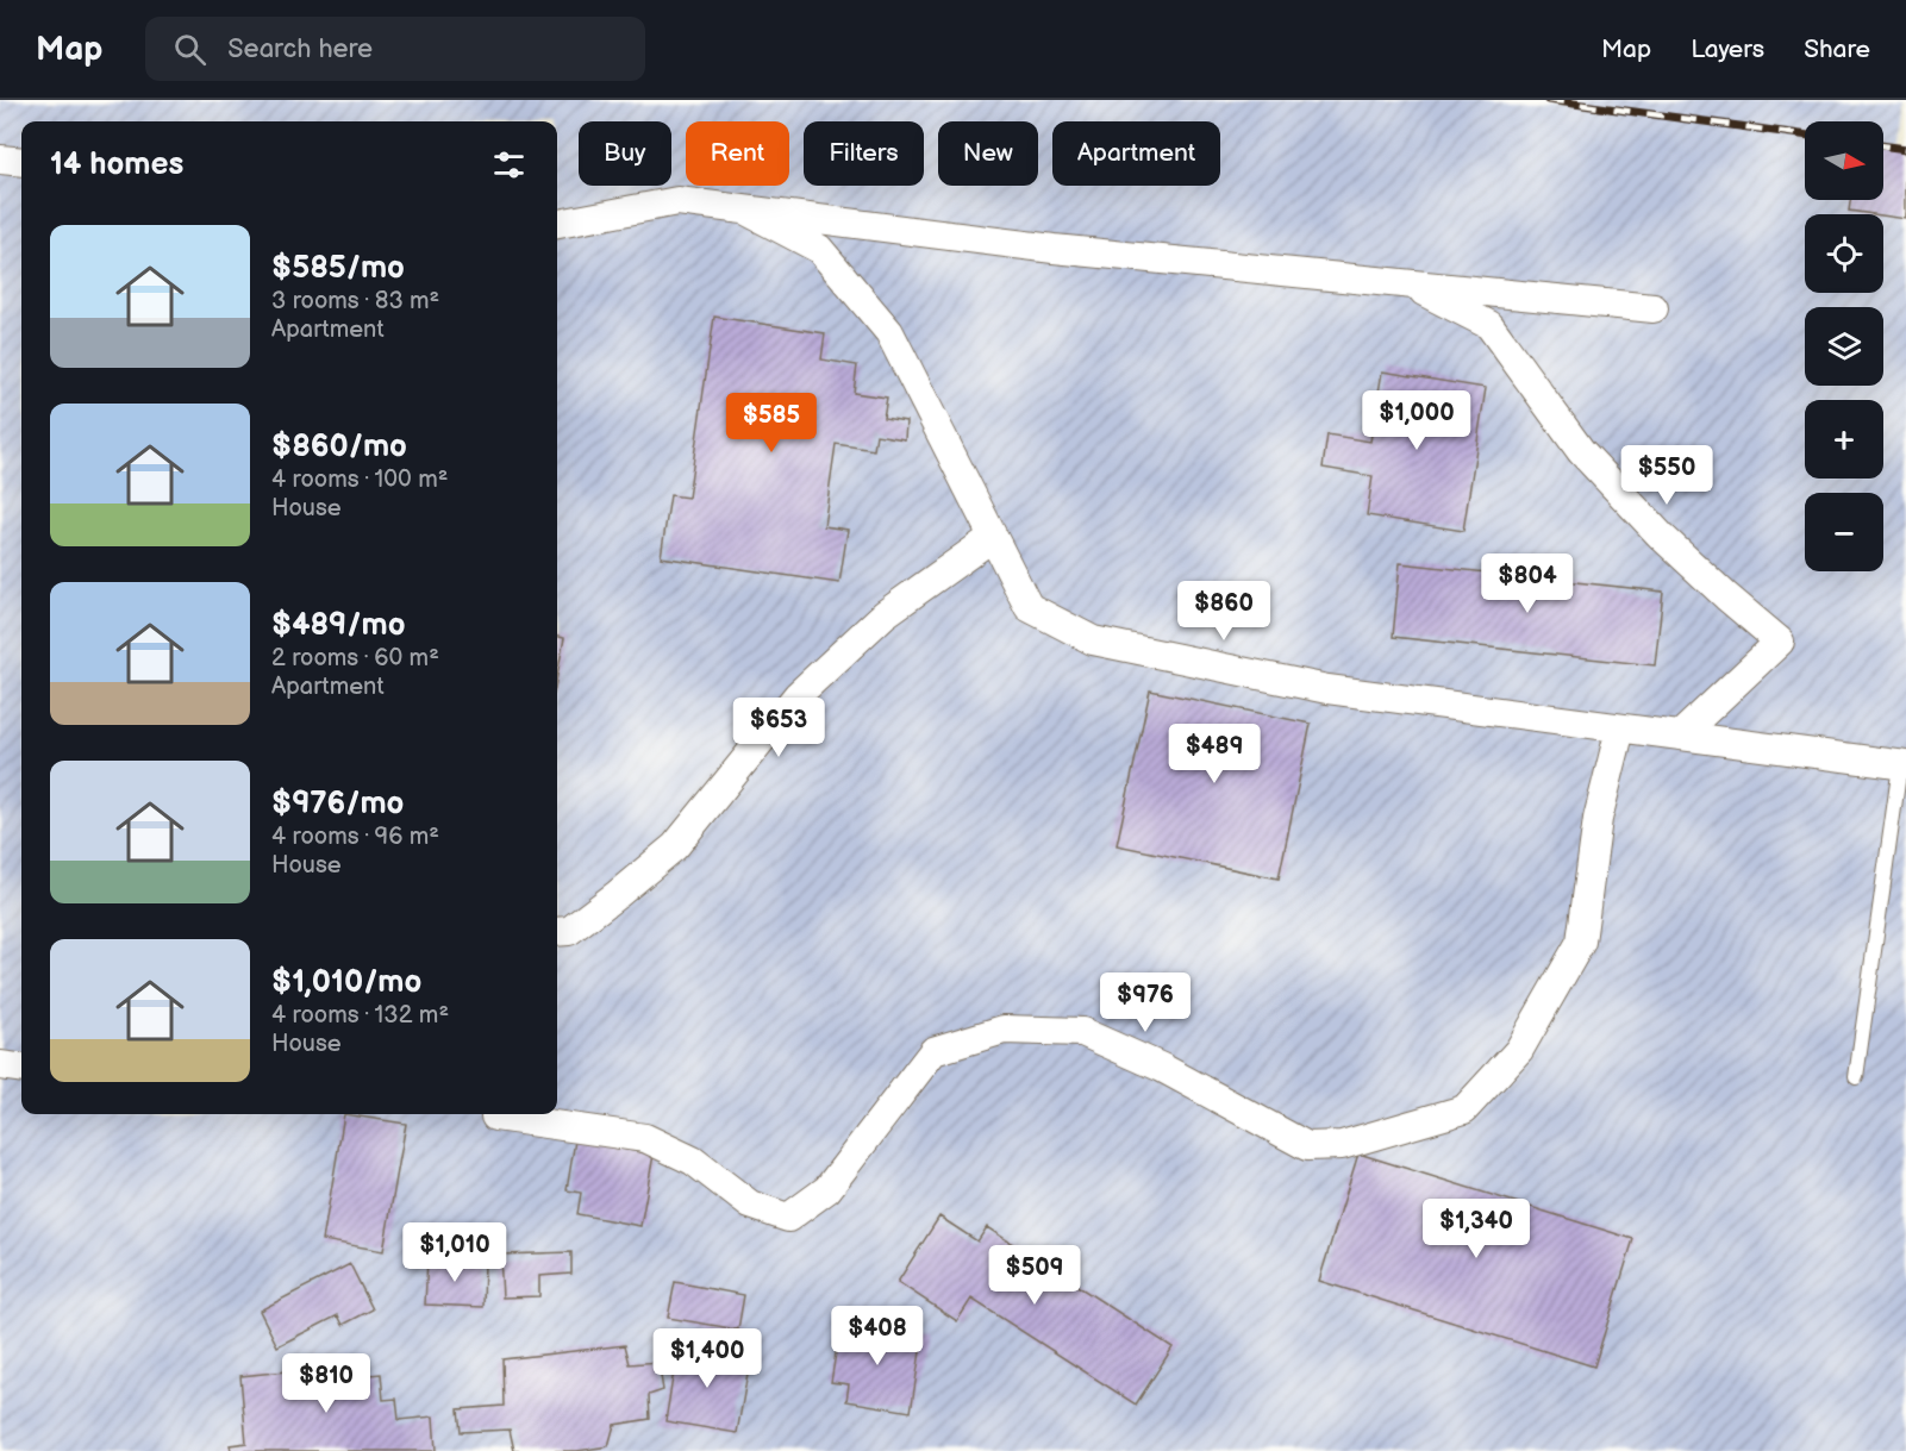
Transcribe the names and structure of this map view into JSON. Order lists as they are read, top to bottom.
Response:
{
  "north": "right",
  "page": {
    "header": "Map",
    "search": "Search here",
    "nav": ["Map", "Layers", "Share"],
    "map_buttons": ["+", "−"],
    "chip": [
      "Buy",
      "Rent",
      "Filters",
      "New",
      "Apartment"
    ],
    "heading": "14 homes",
    "list": [
      {
        "name": "$585/mo",
        "note": "3 rooms · 83 m² · Apartment"
      },
      {
        "name": "$860/mo",
        "note": "4 rooms · 100 m² · House"
      },
      {
        "name": "$489/mo",
        "note": "2 rooms · 60 m² · Apartment"
      },
      {
        "name": "$976/mo",
        "note": "4 rooms · 96 m² · House"
      },
      {
        "name": "$1,010/mo",
        "note": "4 rooms · 132 m² · House"
      }
    ],
    "price": [
      "$1,000",
      "$585",
      "$550",
      "$804",
      "$860",
      "$653",
      "$489",
      "$976",
      "$1,340",
      "$1,010",
      "$509",
      "$408",
      "$1,400",
      "$810"
    ]
  }
}
